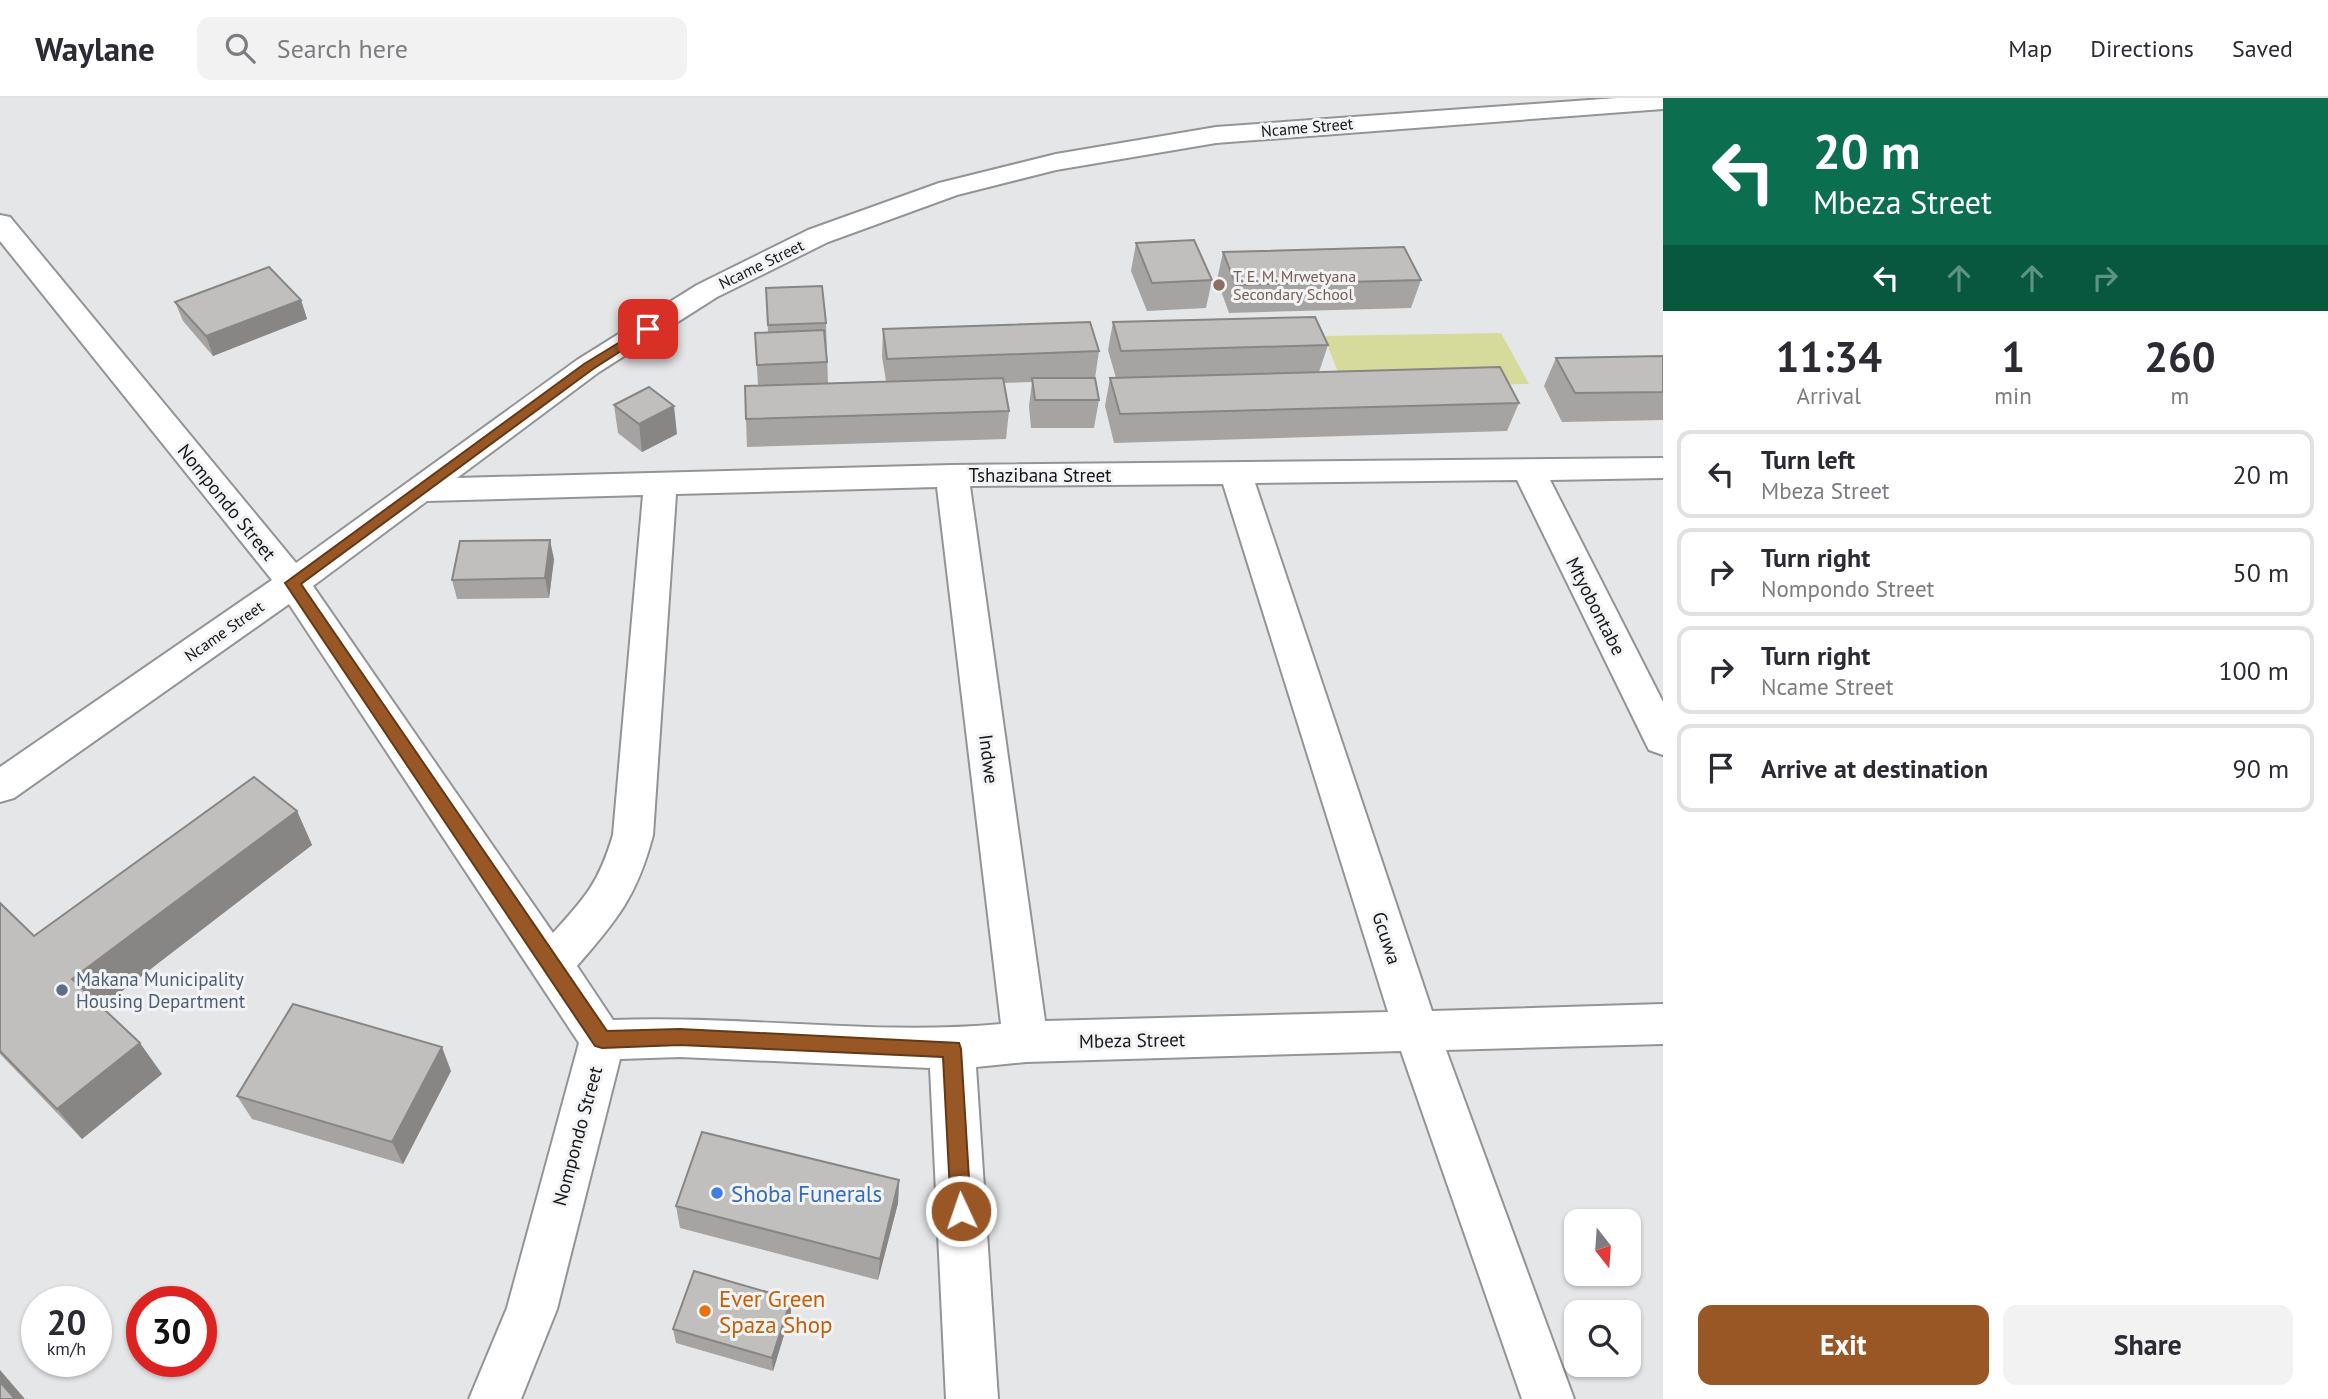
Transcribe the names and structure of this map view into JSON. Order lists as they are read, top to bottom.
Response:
{
  "streets": {
    "street": [
      "Ncame Street",
      "Tshazibana Street",
      "Nompondo Street",
      "Mtyobontabe",
      "Indwe",
      "Gcuwa",
      "Mbeza Street"
    ]
  },
  "crossings": [
    ["Ncame Street", "Tshazibana Street"],
    ["Ncame Street", "Nompondo Street"],
    ["Tshazibana Street", "Mtyobontabe"],
    ["Tshazibana Street", "Indwe"],
    ["Tshazibana Street", "Gcuwa"],
    ["Nompondo Street", "Mbeza Street"],
    ["Indwe", "Mbeza Street"],
    ["Gcuwa", "Mbeza Street"]
  ],
  "places": [
    "T. E. M. Mrwetyana Secondary School",
    "Makana Municipality Housing Department",
    "Shoba Funerals",
    "Ever Green Spaza Shop"
  ],
  "north": "bottom",
  "page": {
    "header": "Waylane",
    "search": "Search here",
    "nav": ["Map", "Directions", "Saved"],
    "turn": ["20 m", "Mbeza Street"],
    "eta": [
      "11:34",
      "Arrival",
      "1",
      "min",
      "260",
      "m"
    ],
    "list": [
      {
        "name": "Turn left",
        "note": "Mbeza Street",
        "value": "20 m"
      },
      {
        "name": "Turn right",
        "note": "Nompondo Street",
        "value": "50 m"
      },
      {
        "name": "Turn right",
        "note": "Ncame Street",
        "value": "100 m"
      },
      {
        "name": "Arrive at destination",
        "value": "90 m"
      }
    ],
    "speed": "20 km/h",
    "limit": "30",
    "buttons": ["Exit", "Share"]
  }
}
